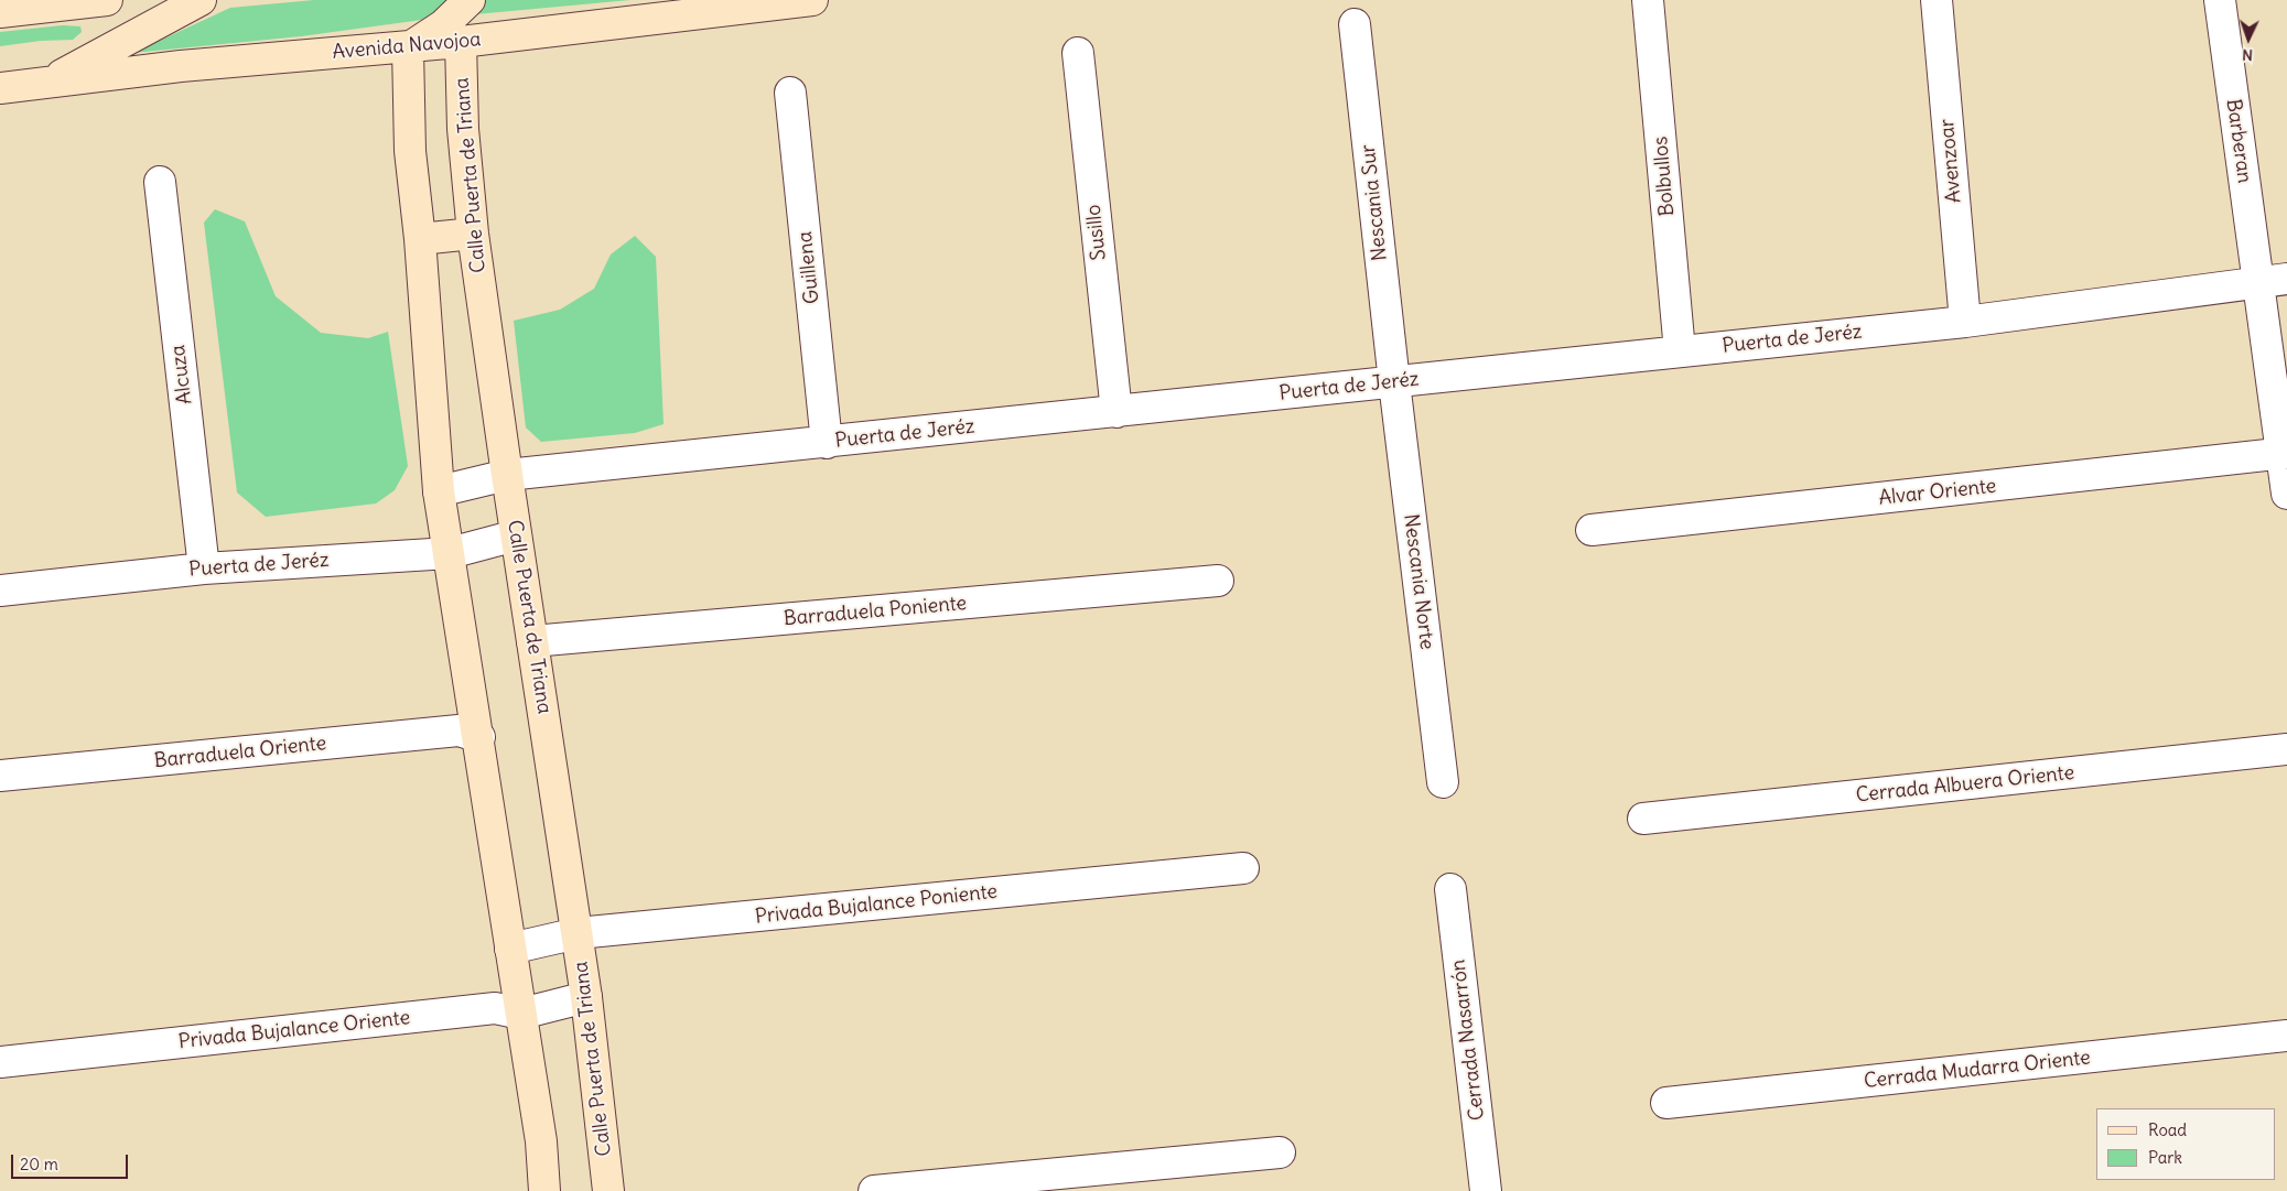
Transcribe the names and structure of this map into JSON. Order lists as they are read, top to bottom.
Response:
{
  "streets": {
    "street": [
      "Avenida Navojoa",
      "Barberan",
      "Avenzoar",
      "Calle Puerta de Triana",
      "Bolbullos",
      "Nescania Sur",
      "Susillo",
      "Guillena",
      "Puerta de Jeréz",
      "Alcuza",
      "Alvar Oriente",
      "Nescania Norte",
      "Barraduela Poniente",
      "Barraduela Oriente",
      "Cerrada Albuera Oriente",
      "Privada Bujalance Poniente",
      "Privada Bujalance Oriente",
      "Cerrada Nasarrón",
      "Cerrada Mudarra Oriente"
    ]
  },
  "crossings": [
    ["Avenida Navojoa", "Calle Puerta de Triana"],
    ["Barberan", "Puerta de Jeréz"],
    ["Barberan", "Alvar Oriente"],
    ["Avenzoar", "Puerta de Jeréz"],
    ["Calle Puerta de Triana", "Puerta de Jeréz"],
    ["Calle Puerta de Triana", "Barraduela Poniente"],
    ["Calle Puerta de Triana", "Privada Bujalance Poniente"],
    ["Calle Puerta de Triana", "Privada Bujalance Oriente"],
    ["Bolbullos", "Puerta de Jeréz"],
    ["Nescania Sur", "Puerta de Jeréz"],
    ["Nescania Sur", "Nescania Norte"],
    ["Susillo", "Puerta de Jeréz"],
    ["Guillena", "Puerta de Jeréz"],
    ["Puerta de Jeréz", "Alcuza"],
    ["Puerta de Jeréz", "Nescania Norte"]
  ],
  "legend": ["Road", "Park"],
  "scale_bar": "20 m",
  "north": "bottom"
}
